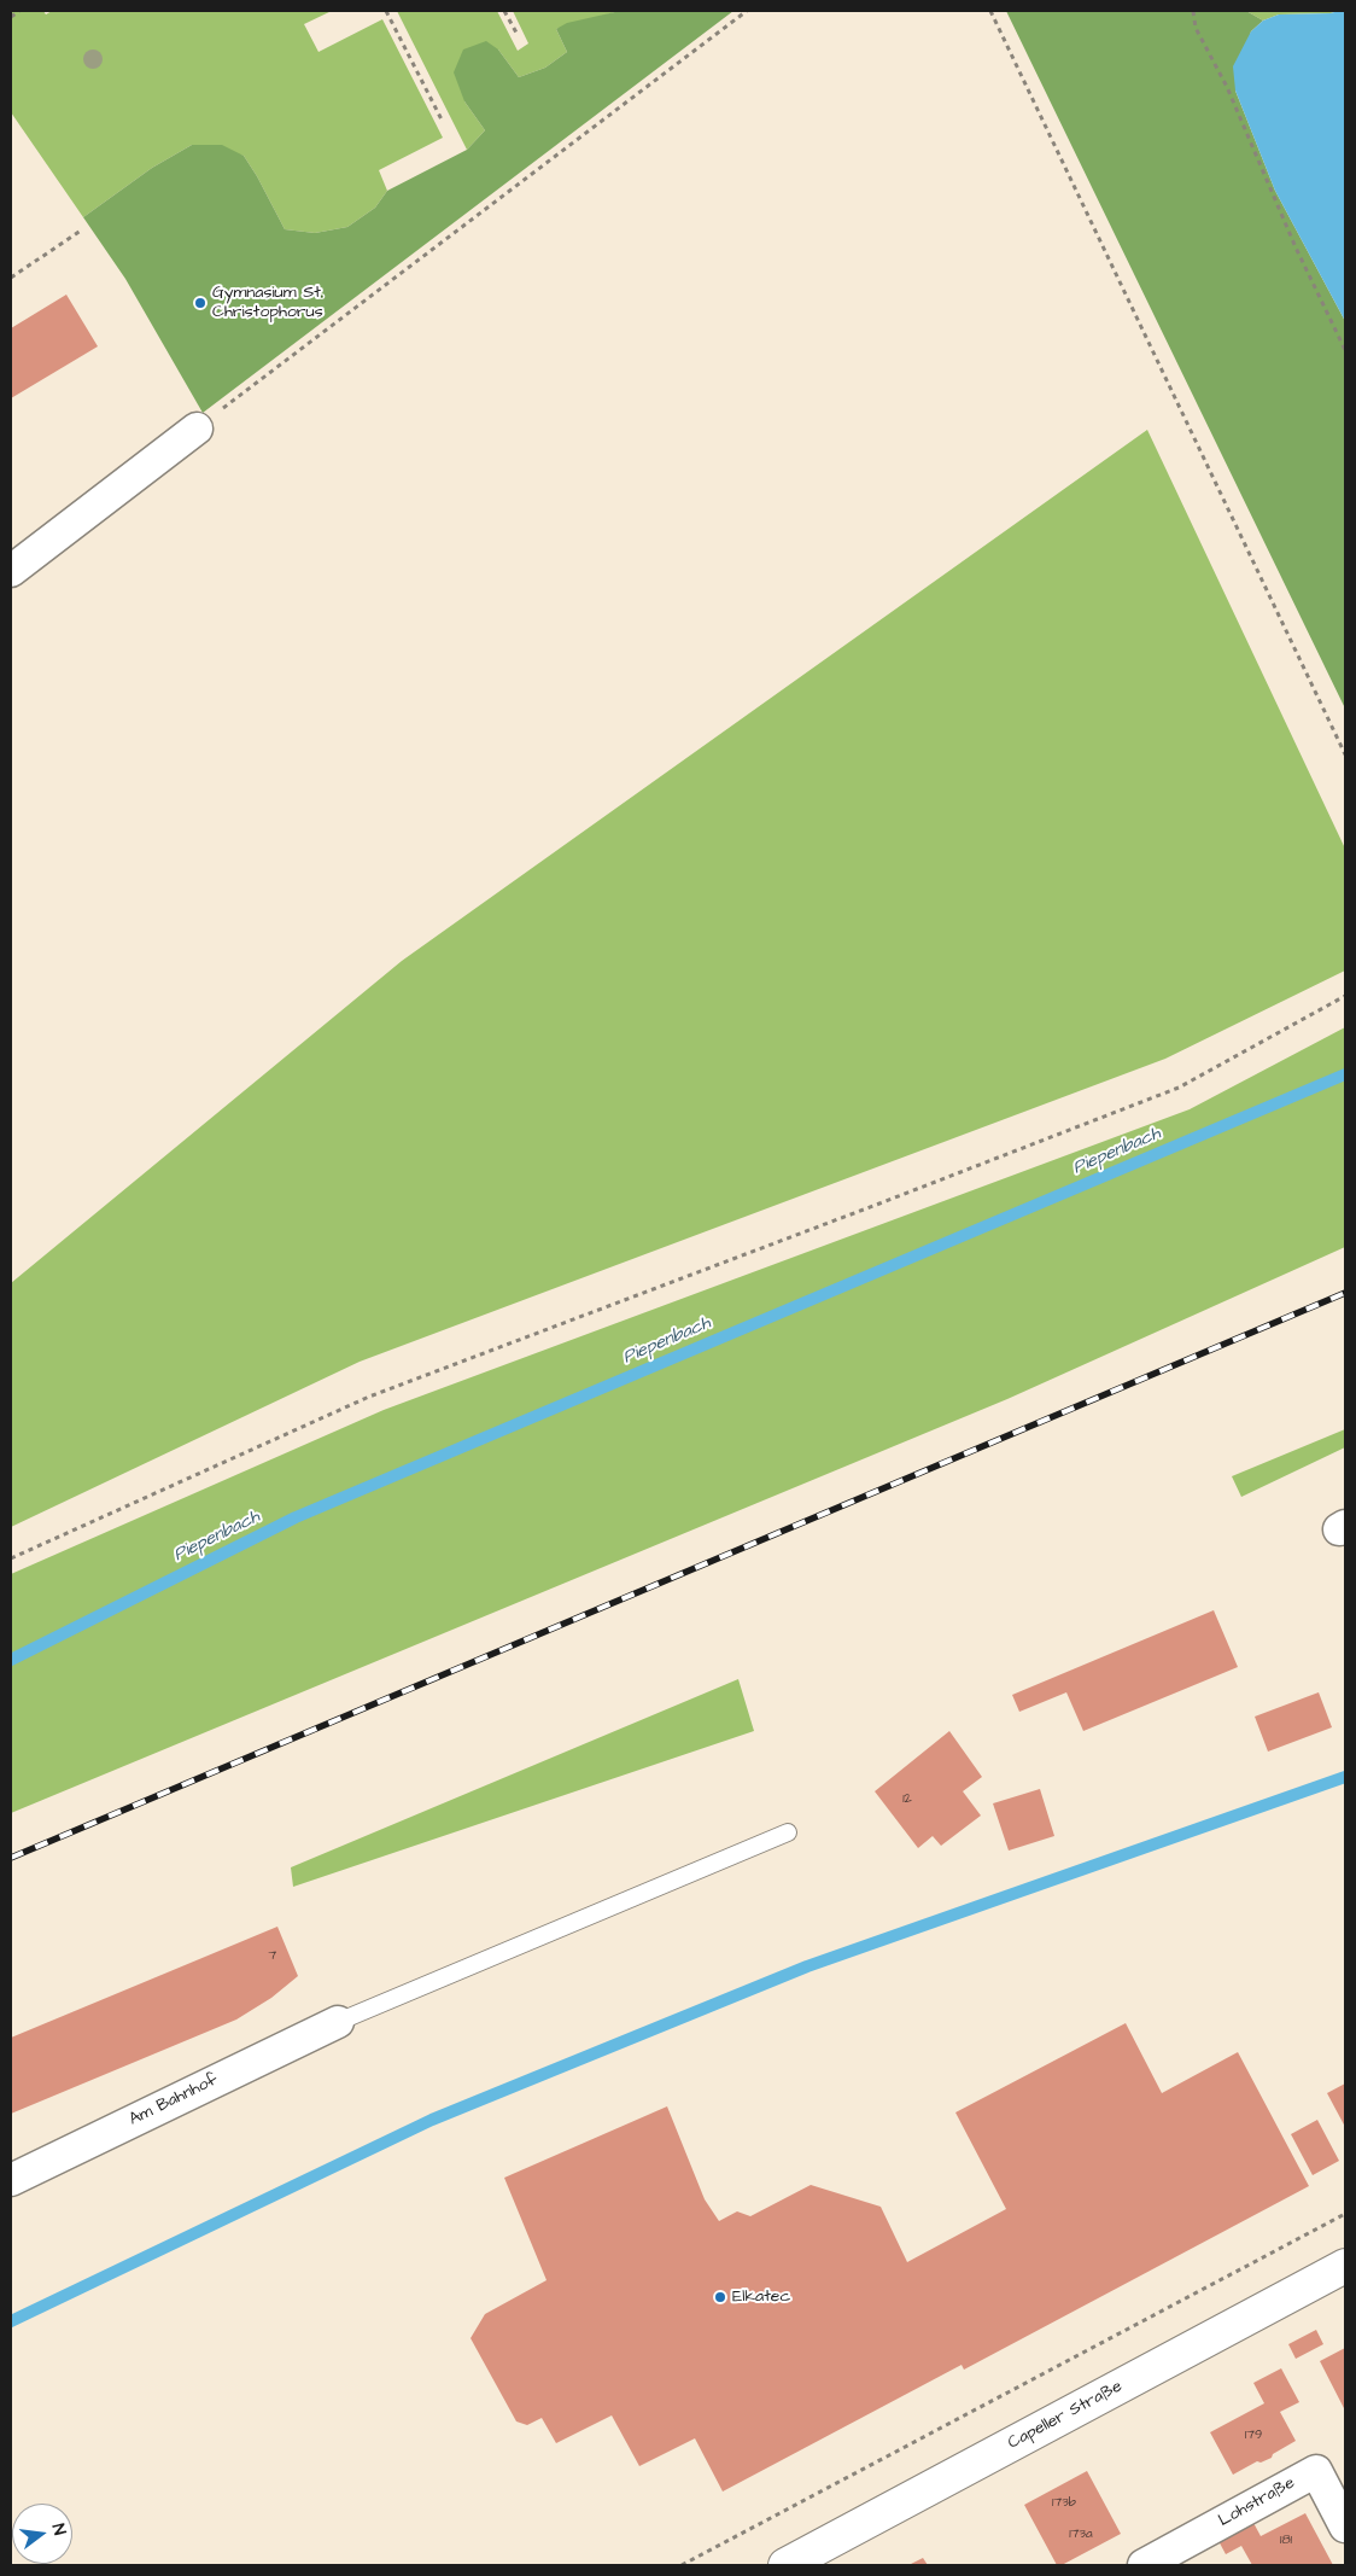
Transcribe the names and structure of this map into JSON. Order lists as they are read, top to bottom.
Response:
{
  "streets": {
    "street": ["Am Bahnhof", "Capeller Straße", "Lohstraße"]
  },
  "water": ["Piepenbach"],
  "places": ["Gymnasium St. Christophorus", "Elkatec"],
  "house_numbers": [
    "12",
    "7",
    "179",
    "173b",
    "173a",
    "181"
  ],
  "north": "right"
}
